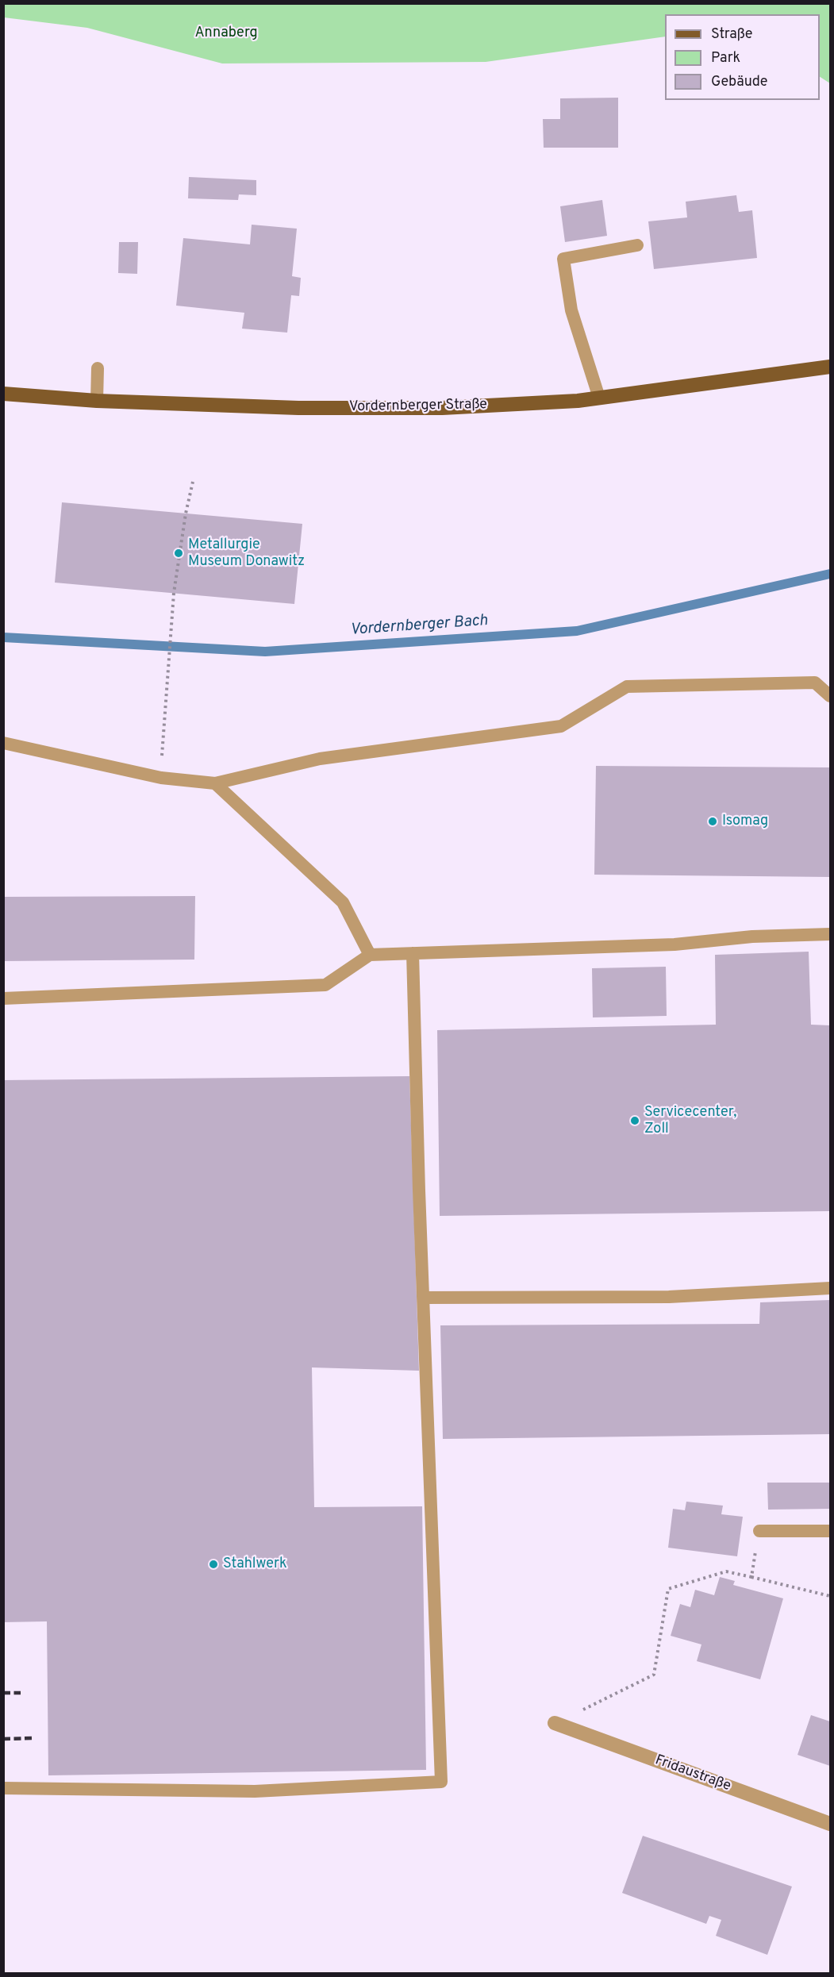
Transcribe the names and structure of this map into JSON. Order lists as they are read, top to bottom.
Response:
{
  "streets": {
    "main road": ["Vordernberger Straße"],
    "street": ["Fridaustraße"]
  },
  "water": ["Vordernberger Bach"],
  "parks": ["Annaberg"],
  "places": [
    "Metallurgie Museum Donawitz",
    "Isomag",
    "Servicecenter, Zoll",
    "Stahlwerk"
  ],
  "legend": ["Straße", "Park", "Gebäude"]
}
